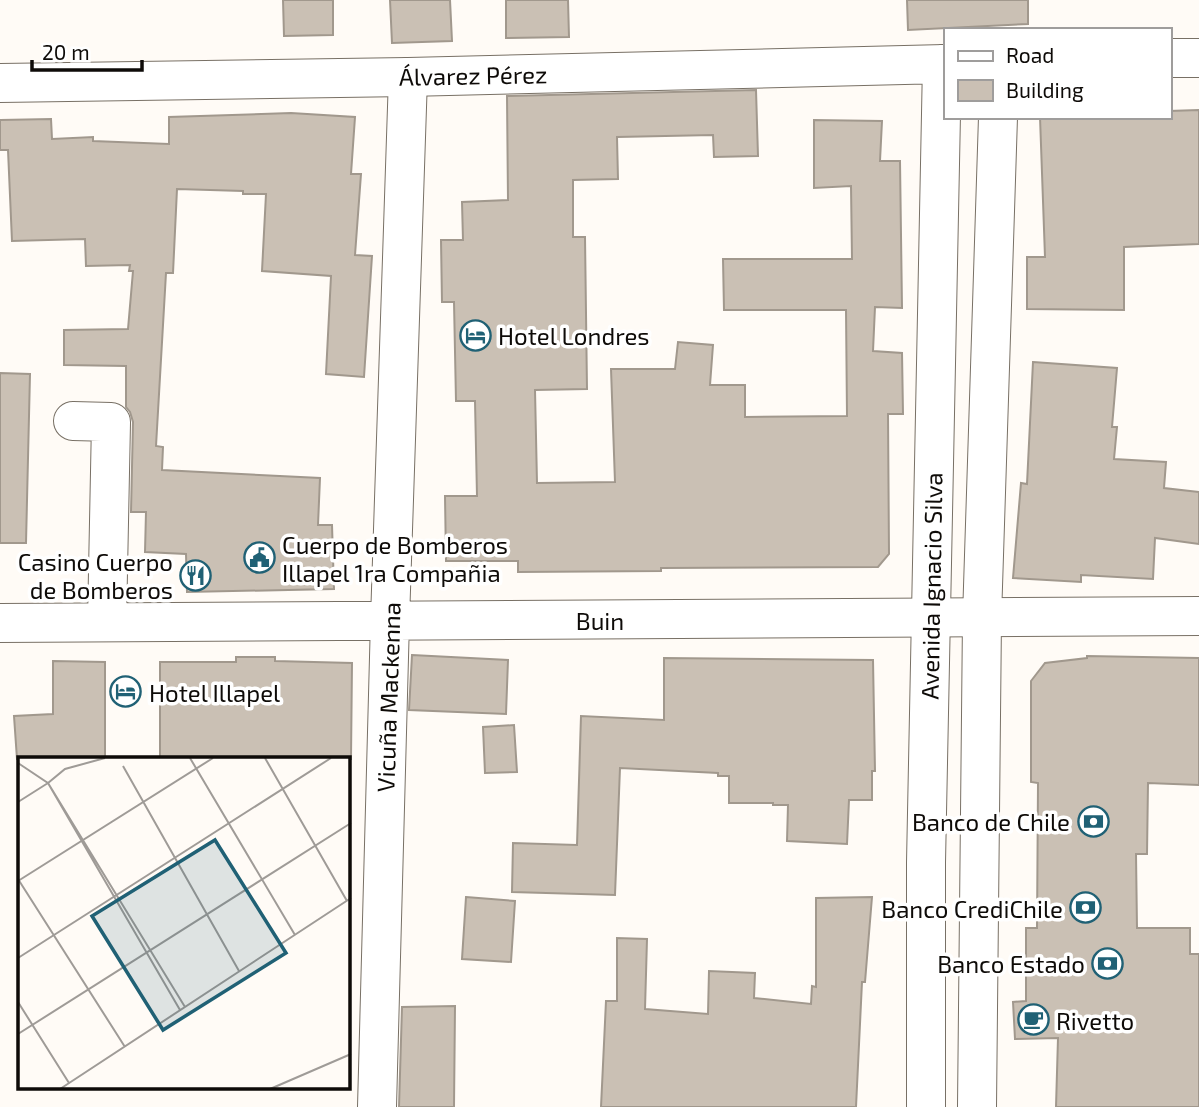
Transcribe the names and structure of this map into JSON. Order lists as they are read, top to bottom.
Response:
{
  "streets": {
    "main road": [
      "Álvarez Pérez",
      "Avenida Ignacio Silva",
      "Buin",
      "Vicuña Mackenna"
    ]
  },
  "crossings": [
    ["Álvarez Pérez", "Avenida Ignacio Silva"],
    ["Álvarez Pérez", "Vicuña Mackenna"],
    ["Avenida Ignacio Silva", "Buin"],
    ["Buin", "Vicuña Mackenna"]
  ],
  "places": {
    "hotel": ["Hotel Londres", "Hotel Illapel"],
    "public building": ["Cuerpo de Bomberos Illapel 1ra Compañia"],
    "restaurant": ["Casino Cuerpo de Bomberos"],
    "bank": ["Banco de Chile", "Banco CrediChile", "Banco Estado"],
    "cafe": ["Rivetto"]
  },
  "legend": ["Road", "Building"],
  "scale_bar": "20 m"
}
